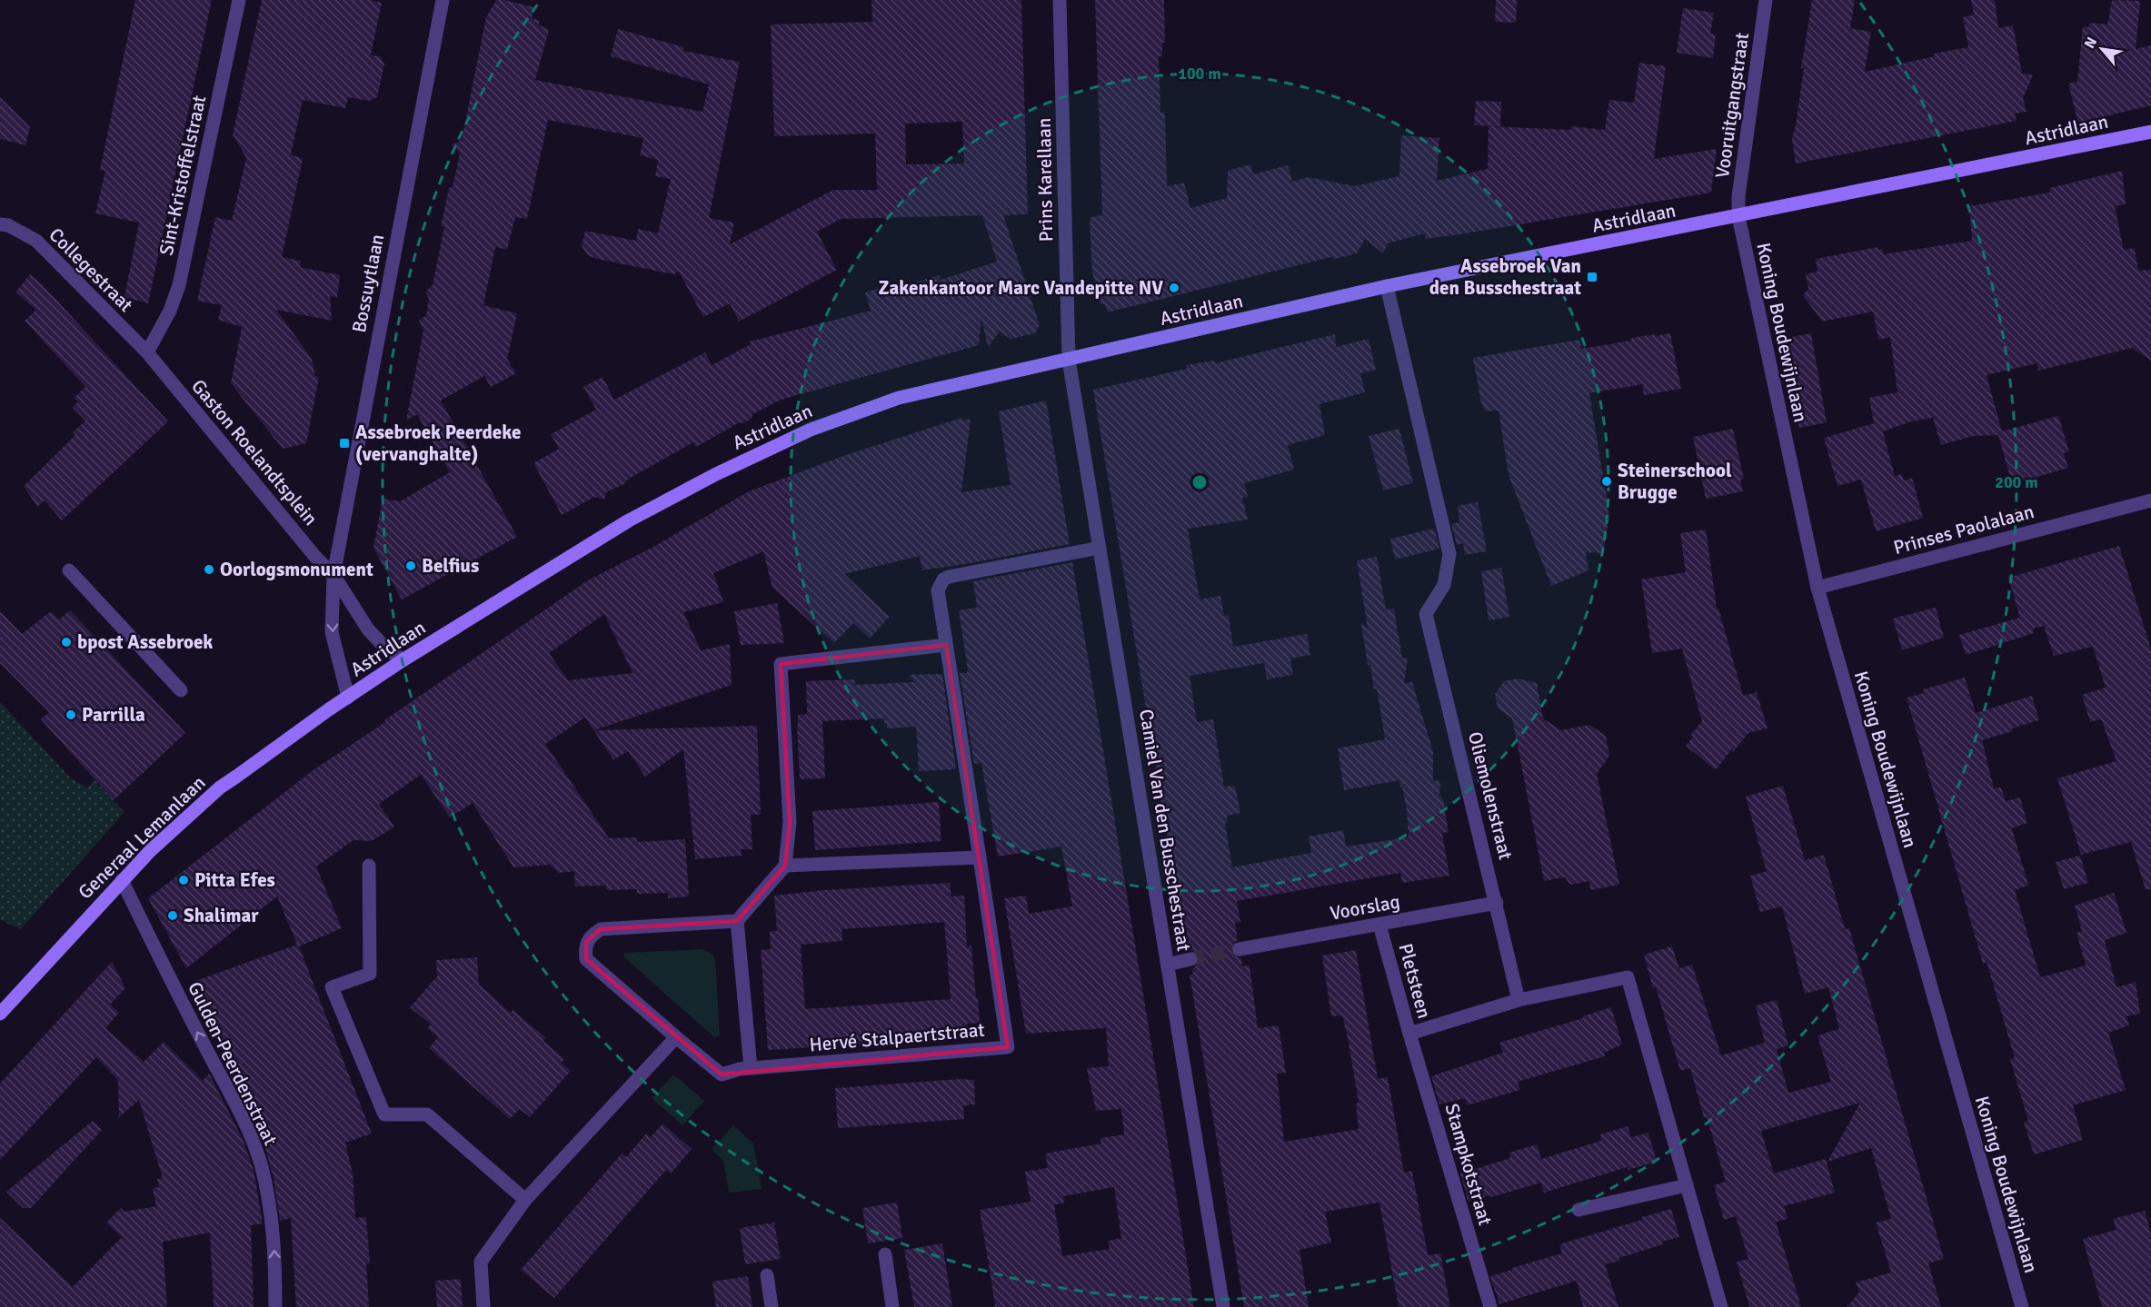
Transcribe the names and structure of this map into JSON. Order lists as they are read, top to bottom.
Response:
{
  "streets": {
    "main road": ["Astridlaan", "Generaal Lemanlaan"],
    "street": [
      "Vooruitgangstraat",
      "Sint-Kristoffelstraat",
      "Prins Karellaan",
      "Collegestraat",
      "Bossuytlaan",
      "Koning Boudewijnlaan",
      "Gaston Roelandtsplein",
      "Prinses Paolalaan",
      "Oliemolenstraat",
      "Camiel Van den Busschestraat",
      "Voorslag",
      "Pletsteen",
      "Hervé Stalpaertstraat",
      "Gulden-Peerdenstraat",
      "Stampkotstraat"
    ]
  },
  "crossings": [
    ["Vooruitgangstraat", "Astridlaan"],
    ["Vooruitgangstraat", "Koning Boudewijnlaan"],
    ["Astridlaan", "Prins Karellaan"],
    ["Astridlaan", "Bossuytlaan"],
    ["Astridlaan", "Koning Boudewijnlaan"],
    ["Astridlaan", "Oliemolenstraat"],
    ["Astridlaan", "Camiel Van den Busschestraat"],
    ["Astridlaan", "Generaal Lemanlaan"],
    ["Sint-Kristoffelstraat", "Collegestraat"],
    ["Sint-Kristoffelstraat", "Gaston Roelandtsplein"],
    ["Prins Karellaan", "Camiel Van den Busschestraat"],
    ["Collegestraat", "Gaston Roelandtsplein"],
    ["Bossuytlaan", "Gaston Roelandtsplein"],
    ["Koning Boudewijnlaan", "Prinses Paolalaan"],
    ["Oliemolenstraat", "Voorslag"],
    ["Oliemolenstraat", "Pletsteen"],
    ["Camiel Van den Busschestraat", "Hervé Stalpaertstraat"],
    ["Generaal Lemanlaan", "Gulden-Peerdenstraat"],
    ["Voorslag", "Pletsteen"],
    ["Pletsteen", "Stampkotstraat"]
  ],
  "one_way": ["Gulden-Peerdenstraat"],
  "places": {
    "transit": ["Assebroek Van den Busschestraat", "Assebroek Peerdeke (vervanghalte)"],
    "other": [
      "Zakenkantoor Marc Vandepitte NV",
      "Steinerschool Brugge",
      "Belfius",
      "Oorlogsmonument",
      "bpost Assebroek",
      "Parrilla",
      "Pitta Efes",
      "Shalimar"
    ]
  },
  "north": "top left",
  "rings": ["100 m", "200 m"]
}
